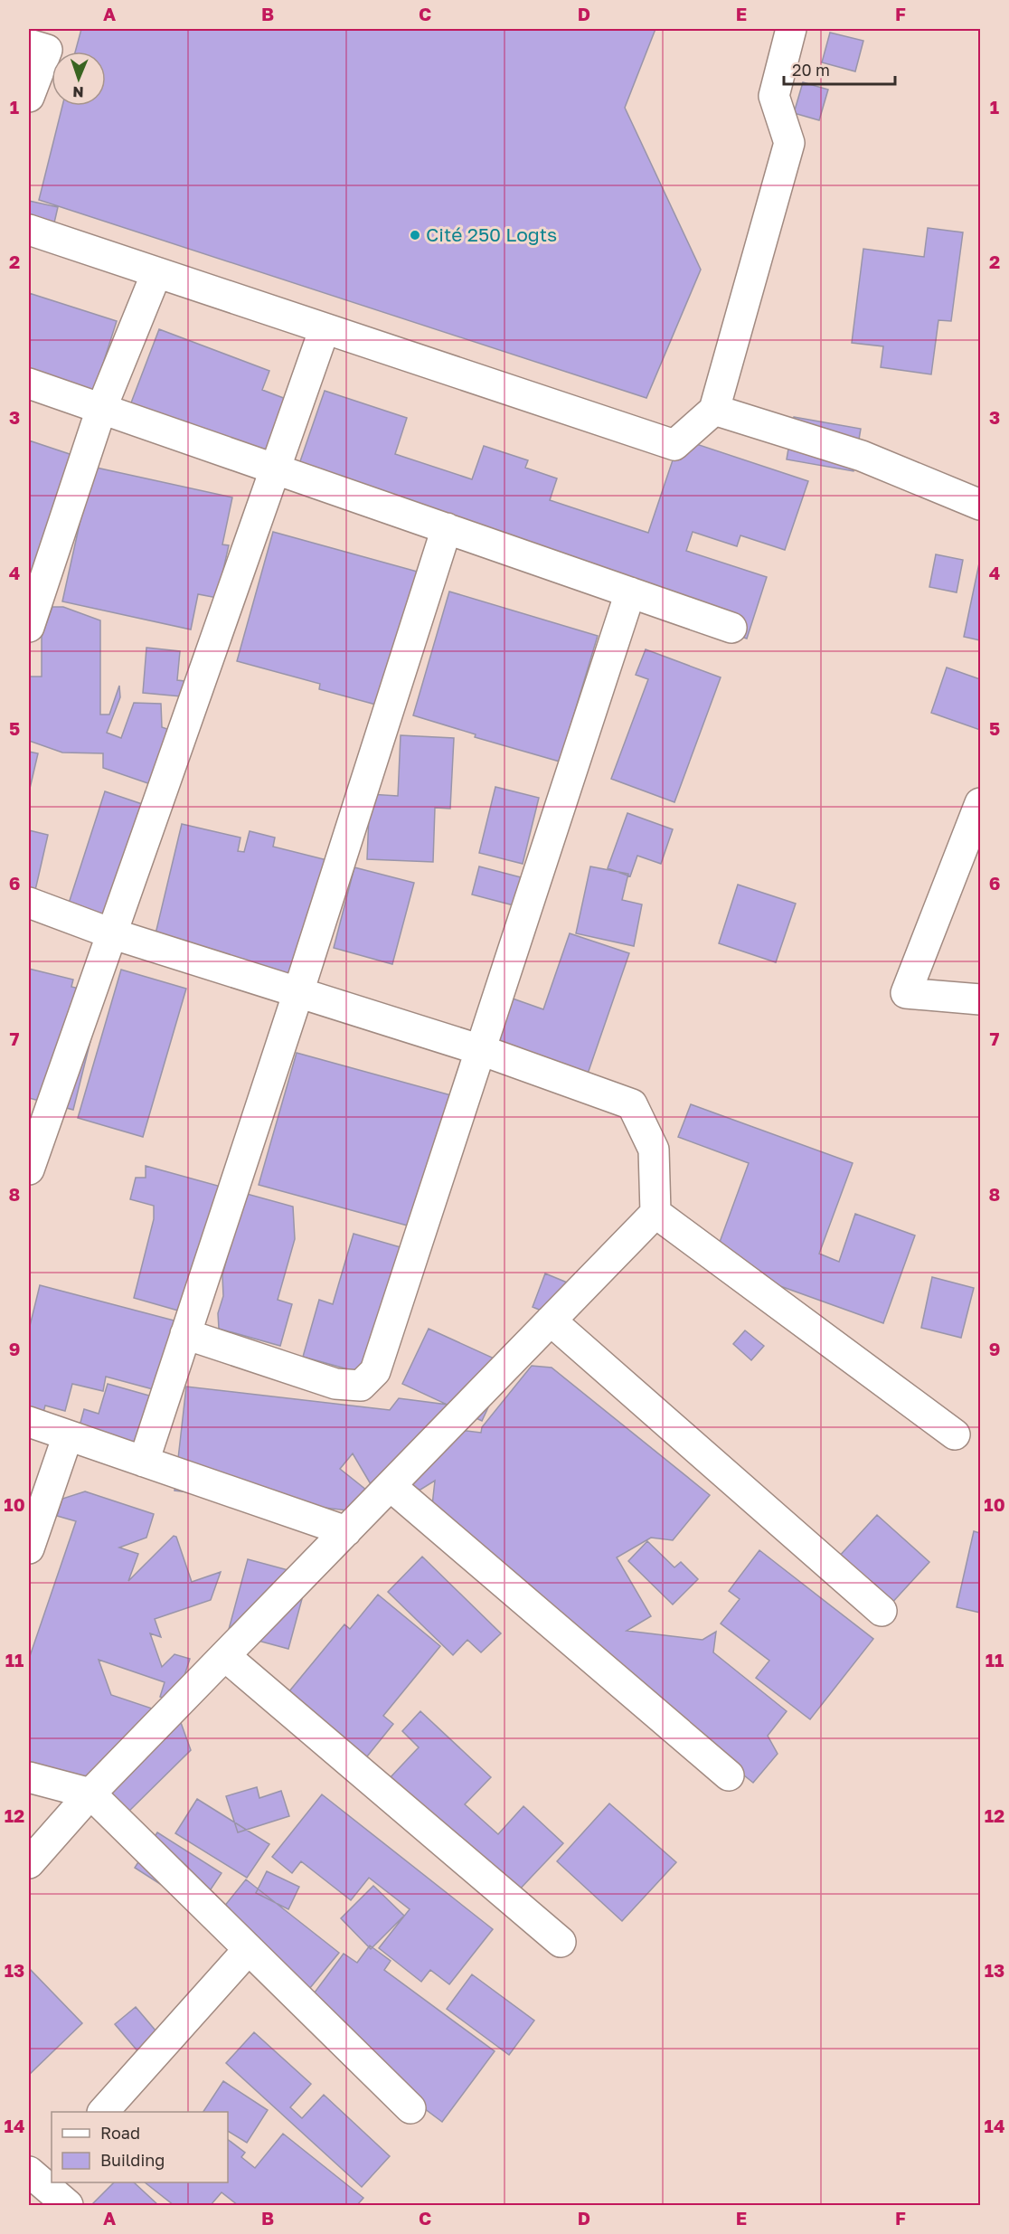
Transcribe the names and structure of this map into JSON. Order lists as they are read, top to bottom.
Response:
{
  "places": ["Cité 250 Logts"],
  "legend": ["Road", "Building"],
  "scale_bar": "20 m",
  "north": "bottom",
  "grid": {
    "columns": [
      "A",
      "B",
      "C",
      "D",
      "E",
      "F"
    ],
    "rows": [
      "1",
      "2",
      "3",
      "4",
      "5",
      "6",
      "7",
      "8",
      "9",
      "10",
      "11",
      "12",
      "13",
      "14"
    ]
  }
}
